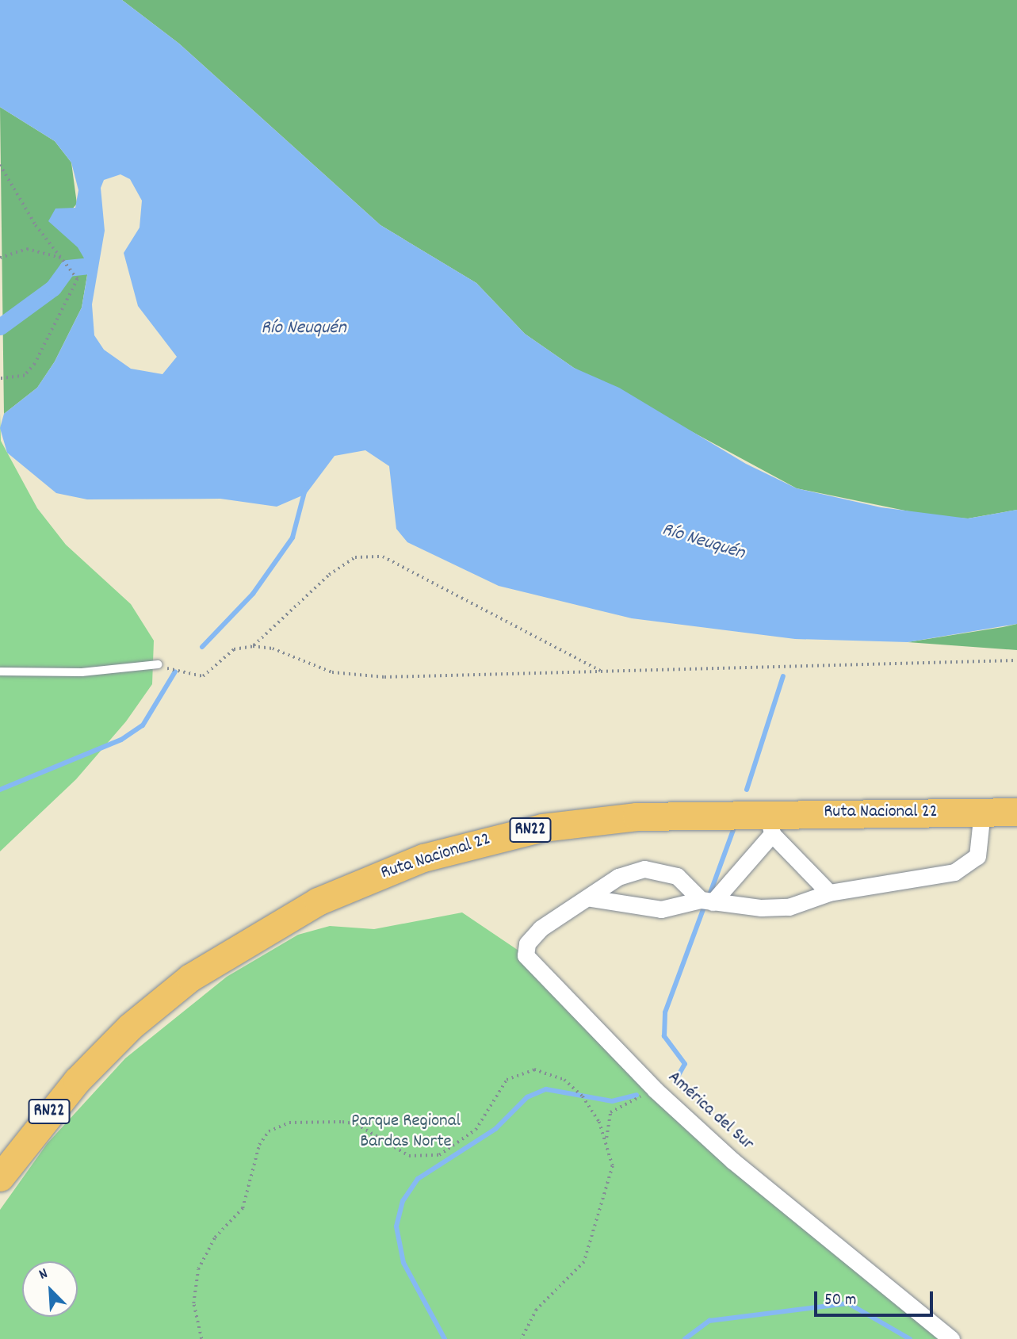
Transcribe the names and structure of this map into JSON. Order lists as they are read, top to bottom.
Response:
{
  "streets": {
    "highway": ["Ruta Nacional 22", "RN22"],
    "street": ["América del Sur"]
  },
  "water": ["Río Neuquén"],
  "parks": ["Parque Regional Bardas Norte"],
  "scale_bar": "50 m",
  "north": "top left"
}
